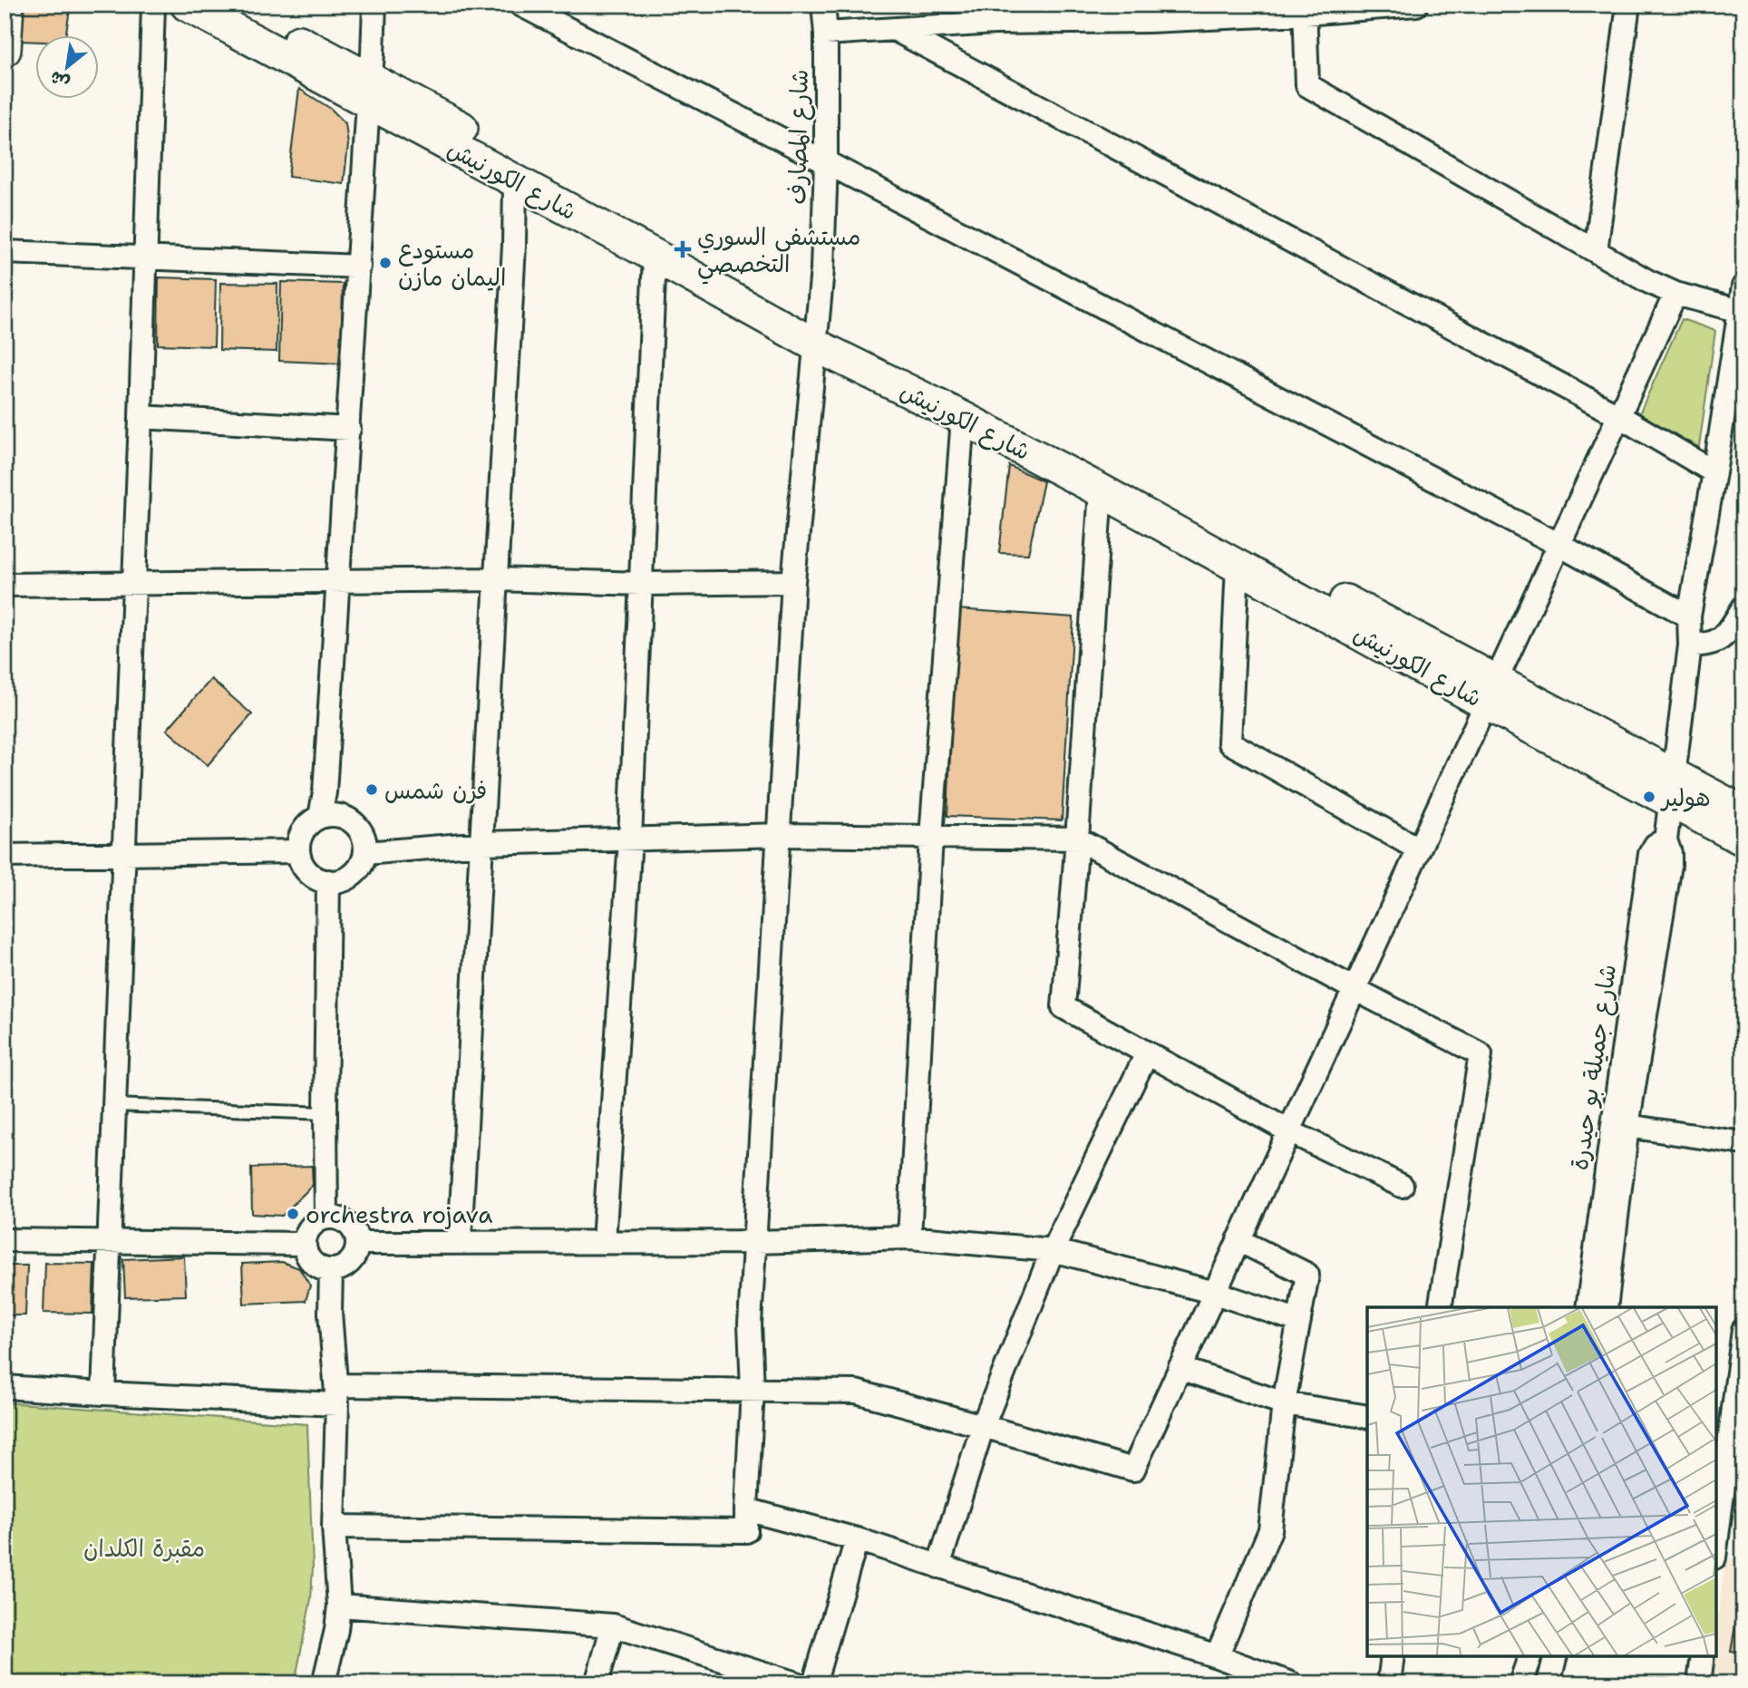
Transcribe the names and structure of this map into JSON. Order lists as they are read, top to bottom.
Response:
{
  "streets": {
    "street": ["شارع المصارف", "شارع الكورنيش", "شارع جميلة بو حيدرة"]
  },
  "crossings": [
    ["شارع المصارف", "شارع الكورنيش"]
  ],
  "parks": ["مقبرة الكلدان"],
  "places": {
    "health": ["مستشفى السوري التخصصي"],
    "other": [
      "مستودع اليمان مازن",
      "فرن شمس",
      "هولير",
      "orchestra rojava"
    ]
  },
  "north": "bottom left"
}
